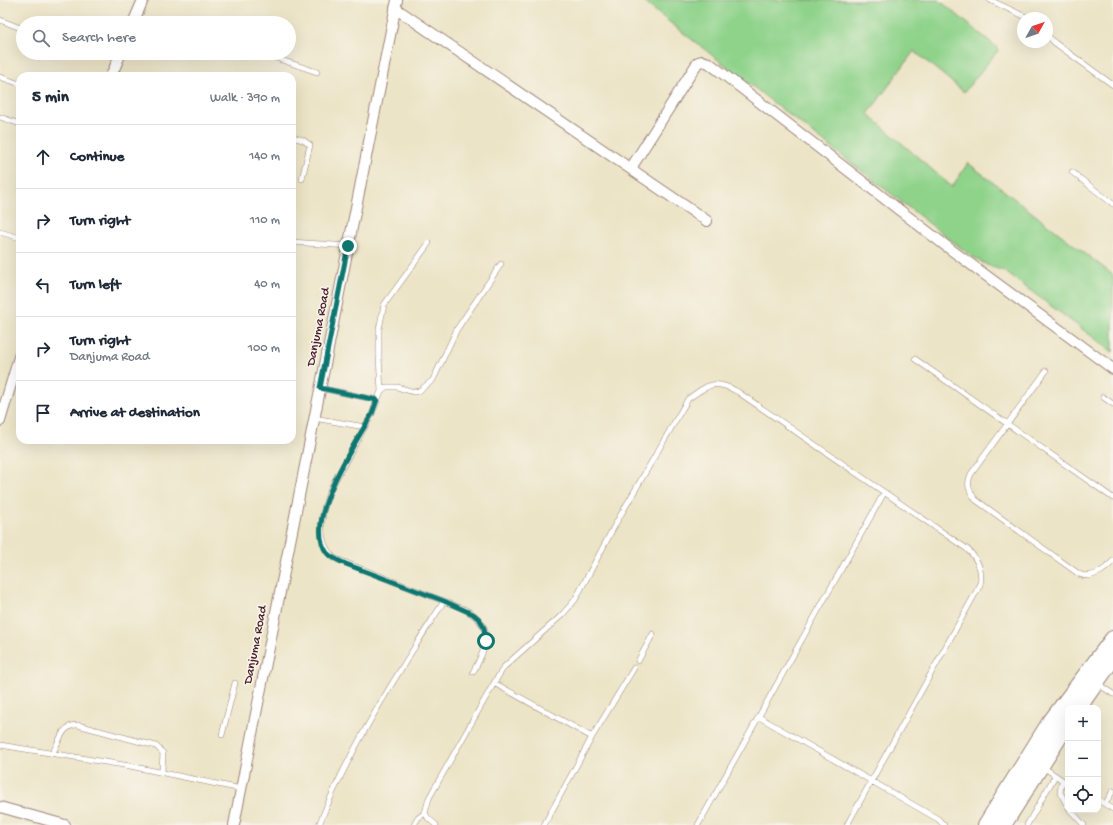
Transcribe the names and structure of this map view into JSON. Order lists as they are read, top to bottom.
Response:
{
  "streets": {
    "street": ["Danjuma Road"]
  },
  "north": "top right",
  "page": {
    "search": "Search here",
    "heading": ["5 min", "Walk · 390 m"],
    "list": [
      ["Continue", "140 m"],
      ["Turn right", "110 m"],
      ["Turn left", "40 m"],
      ["Turn right", "Danjuma Road", "100 m"],
      "Arrive at destination"
    ],
    "map_buttons": ["+", "−"]
  }
}
